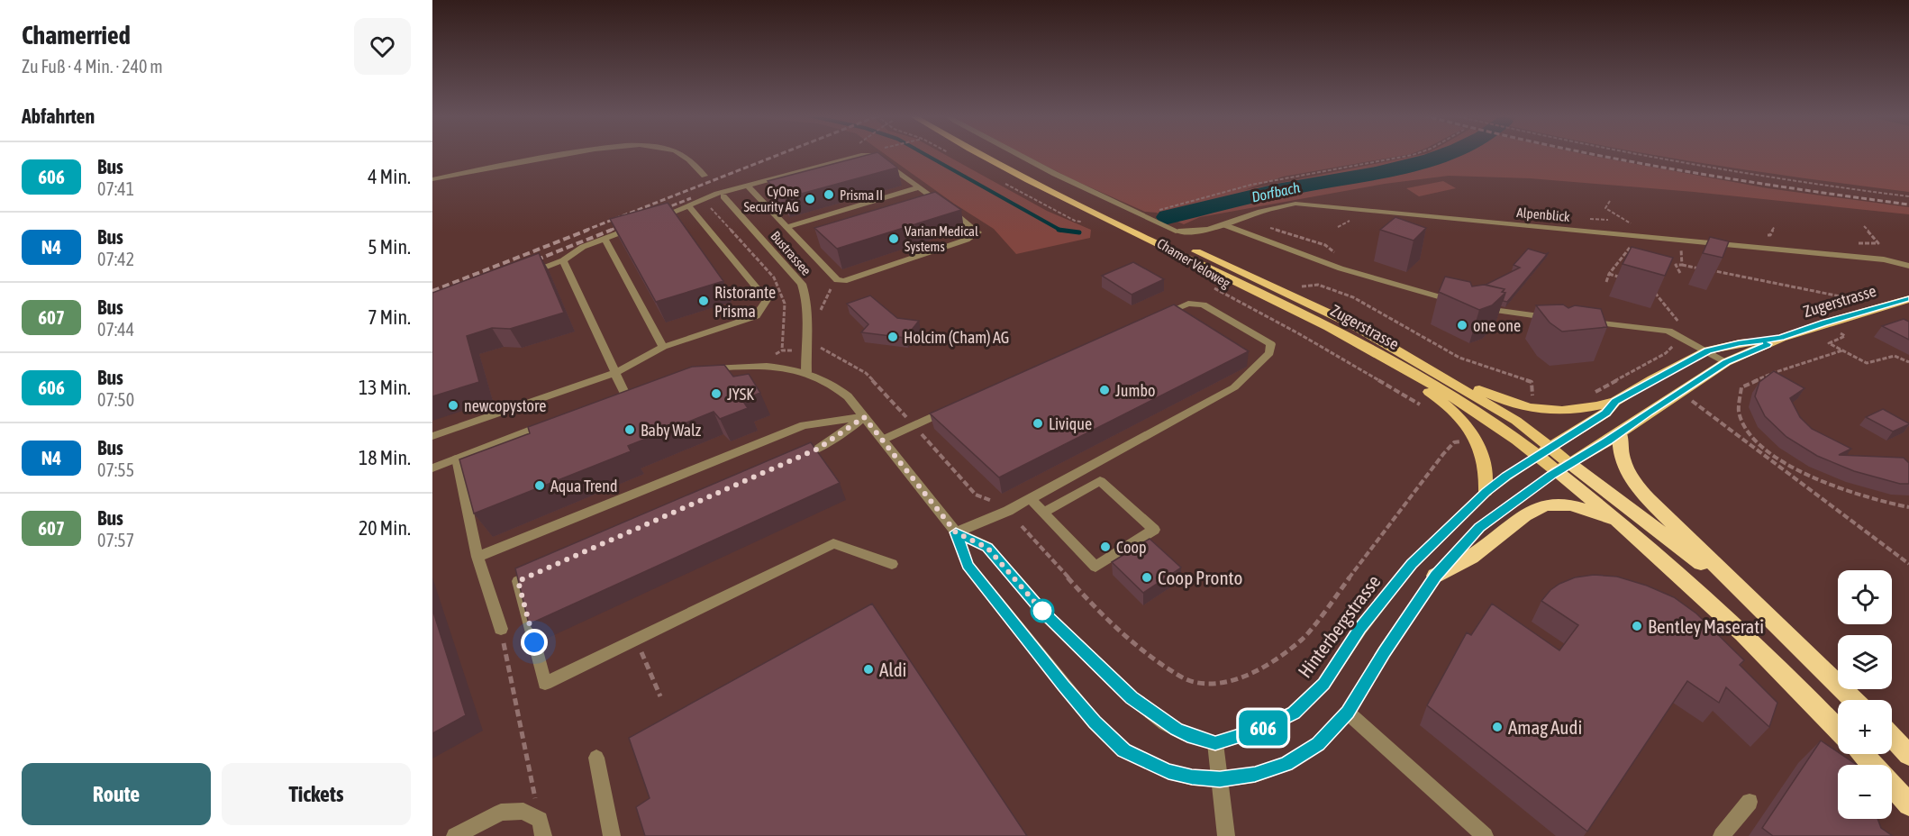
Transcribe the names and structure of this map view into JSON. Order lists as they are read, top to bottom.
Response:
{
  "streets": {
    "main road": ["Zugerstrasse"],
    "street": ["Alpenblick", "Bustrassee", "Hinterbergstrasse"],
    "path": ["Chamer Veloweg"]
  },
  "crossings": [
    ["Zugerstrasse", "Hinterbergstrasse"]
  ],
  "water": ["Dorfbach"],
  "places": [
    "Prisma II",
    "CyOne Security AG",
    "Varian Medical Systems",
    "Ristorante Prisma",
    "one one",
    "Holcim (Cham) AG",
    "Jumbo",
    "JYSK",
    "newcopystore",
    "Livique",
    "Baby Walz",
    "Aqua Trend",
    "Coop",
    "Coop Pronto",
    "Bentley Maserati",
    "Aldi",
    "Amag Audi"
  ],
  "lines": ["bus line 606"],
  "page": {
    "heading": [
      ["Chamerried", "Zu Fuß · 4 Min. · 240 m"],
      "Abfahrten"
    ],
    "on_map": "606",
    "list": [
      {
        "mark": "606",
        "name": "Bus",
        "note": "07:41",
        "value": "4 Min."
      },
      {
        "mark": "N4",
        "name": "Bus",
        "note": "07:42",
        "value": "5 Min."
      },
      {
        "mark": "607",
        "name": "Bus",
        "note": "07:44",
        "value": "7 Min."
      },
      {
        "mark": "606",
        "name": "Bus",
        "note": "07:50",
        "value": "13 Min."
      },
      {
        "mark": "N4",
        "name": "Bus",
        "note": "07:55",
        "value": "18 Min."
      },
      {
        "mark": "607",
        "name": "Bus",
        "note": "07:57",
        "value": "20 Min."
      }
    ],
    "map_buttons": ["+", "−"],
    "buttons": ["Route", "Tickets"]
  }
}
